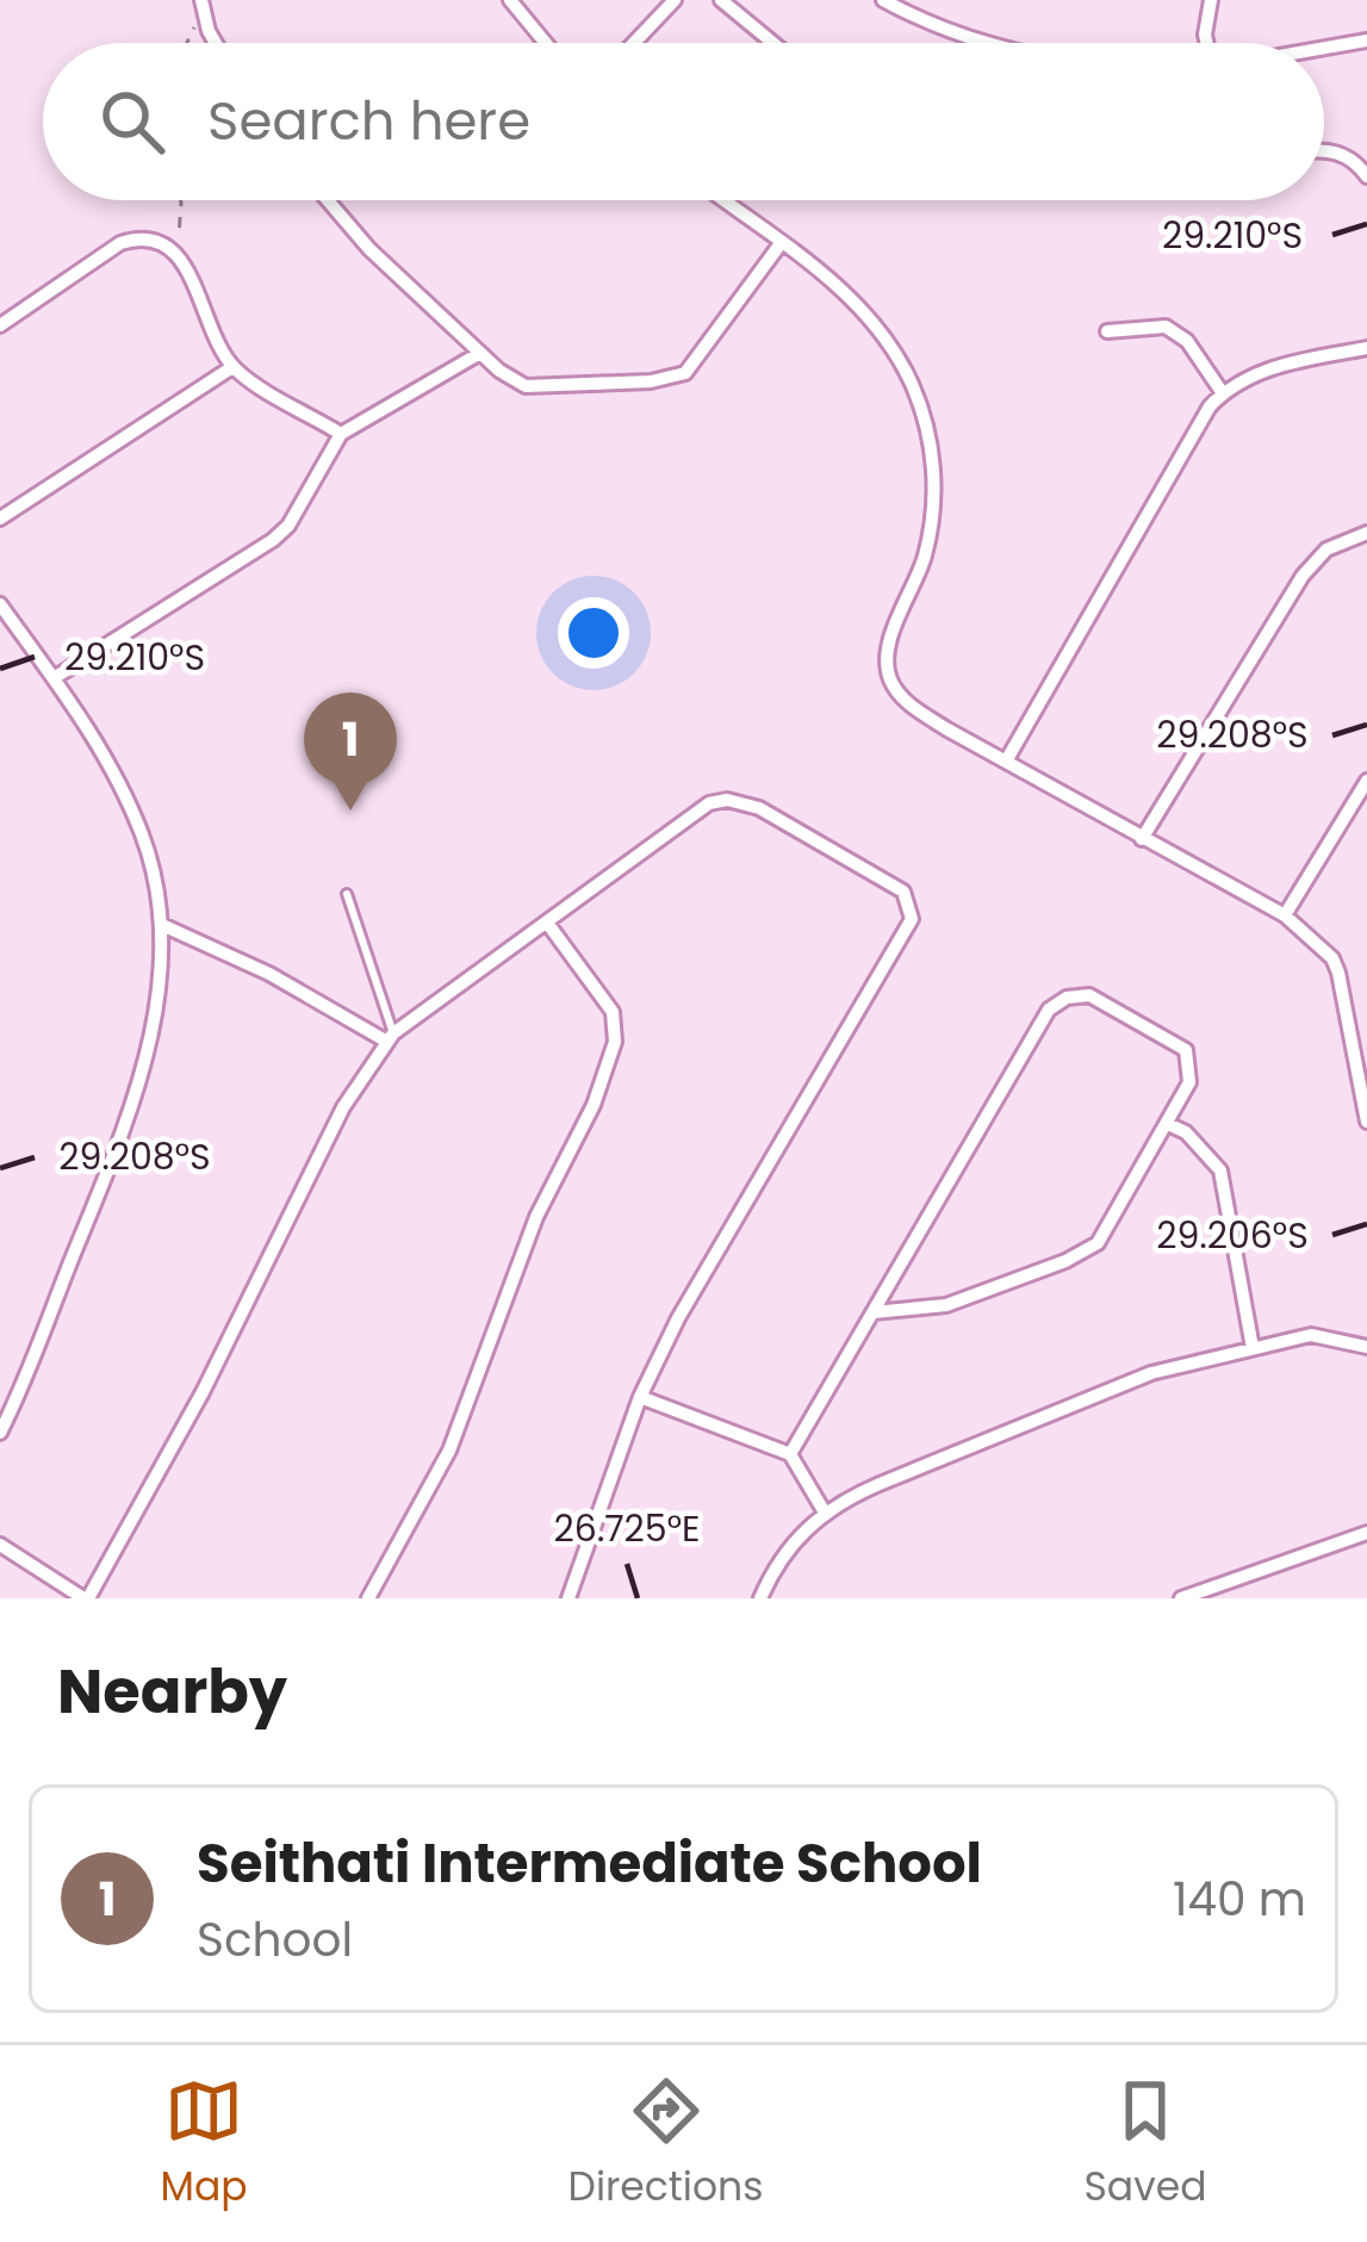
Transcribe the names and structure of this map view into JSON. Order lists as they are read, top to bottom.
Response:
{
  "page": {
    "search": "Search here",
    "pins": "1",
    "heading": "Nearby",
    "list": [
      {
        "mark": "1",
        "name": "Seithati Intermediate School",
        "note": "School",
        "value": "140 m"
      }
    ],
    "nav": ["Map", "Directions", "Saved"]
  },
  "coordinates": [
    "29.210°S",
    "29.208°S",
    "29.206°S",
    "26.725°E"
  ]
}
